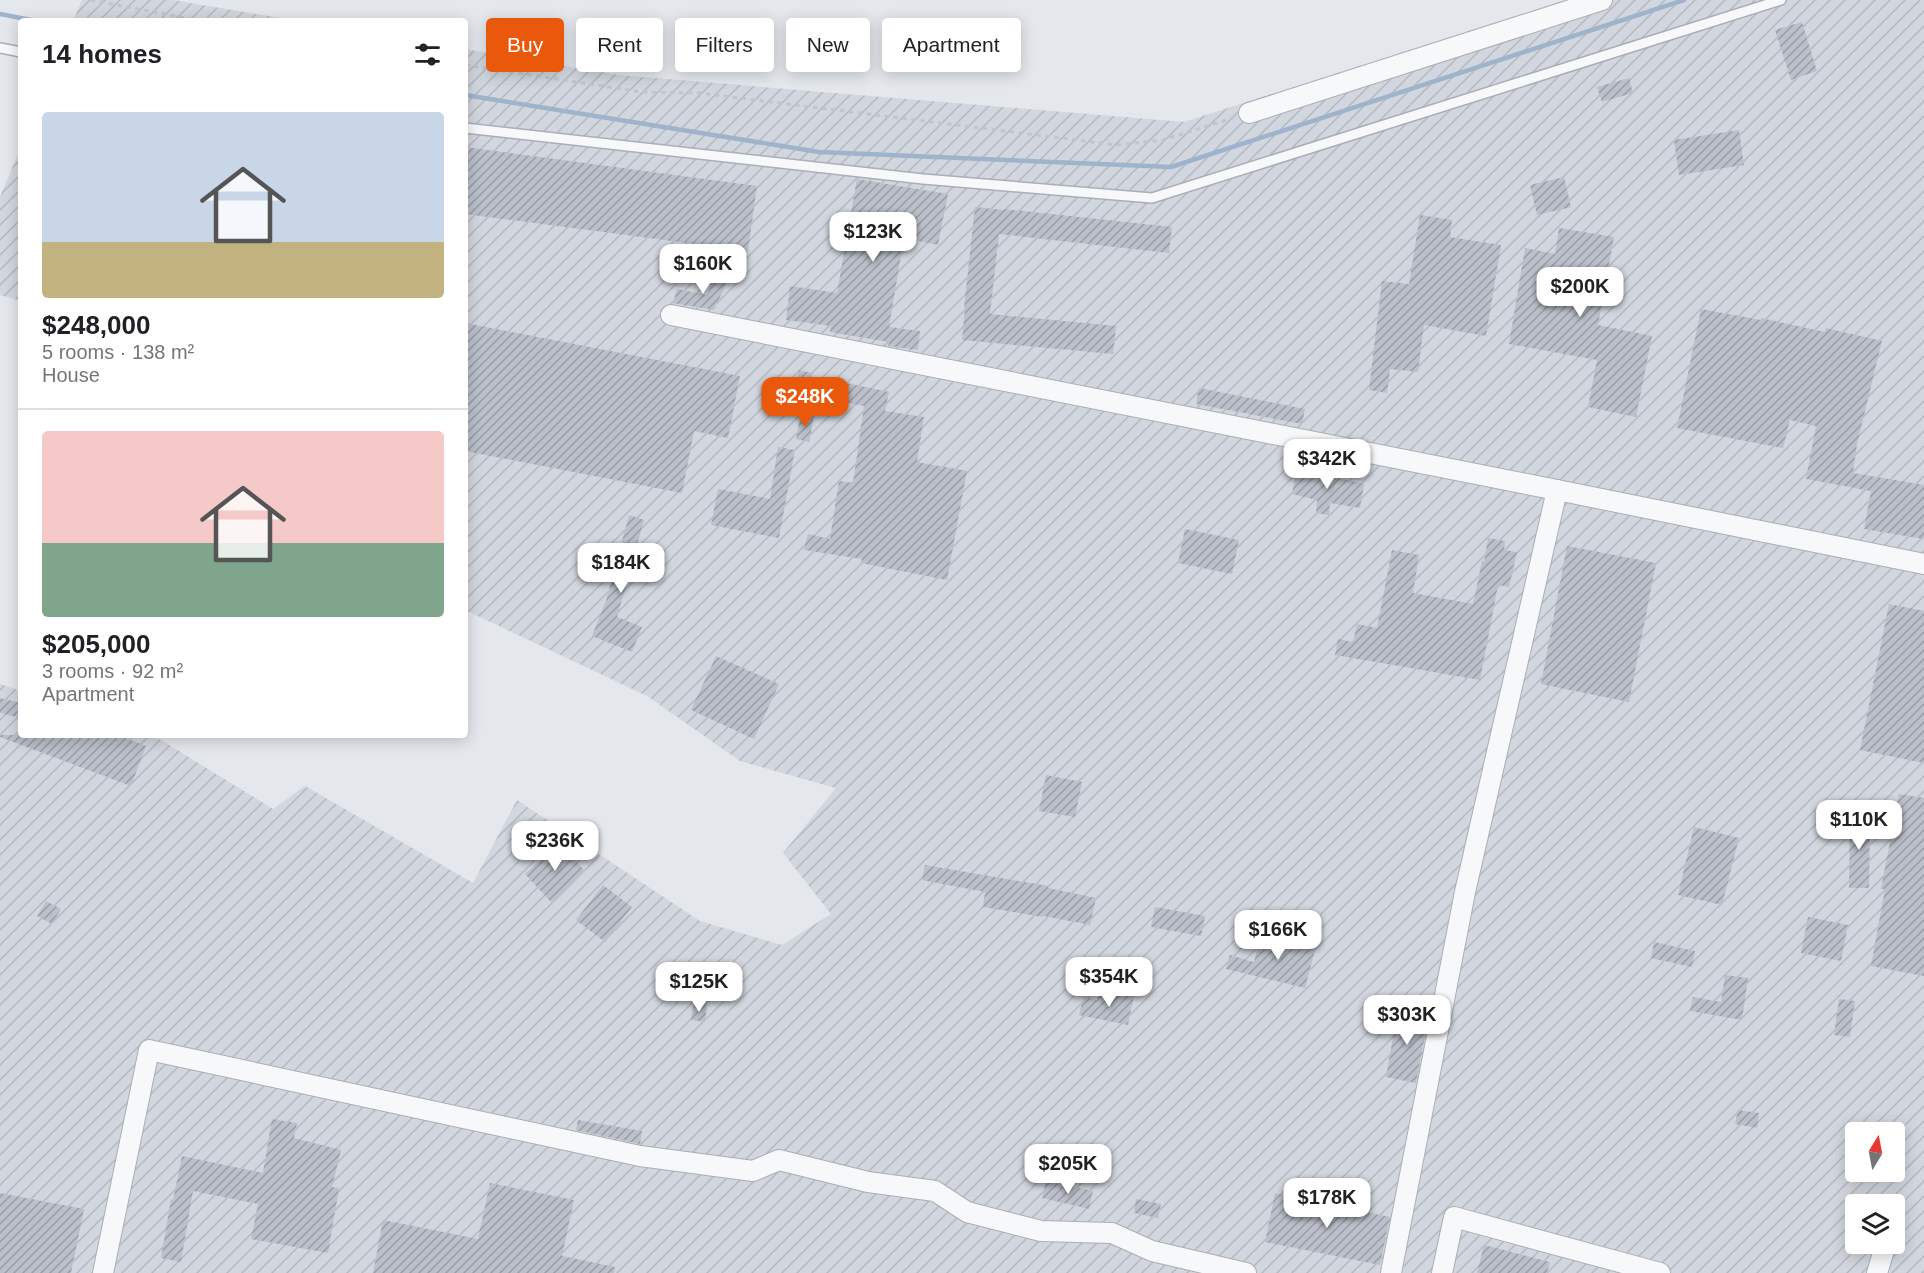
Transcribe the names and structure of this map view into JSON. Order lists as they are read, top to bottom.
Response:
{
  "north": "top",
  "page": {
    "chip": [
      "Buy",
      "Rent",
      "Filters",
      "New",
      "Apartment"
    ],
    "heading": "14 homes",
    "list": [
      {
        "name": "$248,000",
        "note": "5 rooms · 138 m² · House"
      },
      {
        "name": "$205,000",
        "note": "3 rooms · 92 m² · Apartment"
      }
    ],
    "price": [
      "$123K",
      "$160K",
      "$200K",
      "$248K",
      "$342K",
      "$184K",
      "$110K",
      "$236K",
      "$166K",
      "$354K",
      "$125K",
      "$303K",
      "$205K",
      "$178K"
    ]
  }
}
